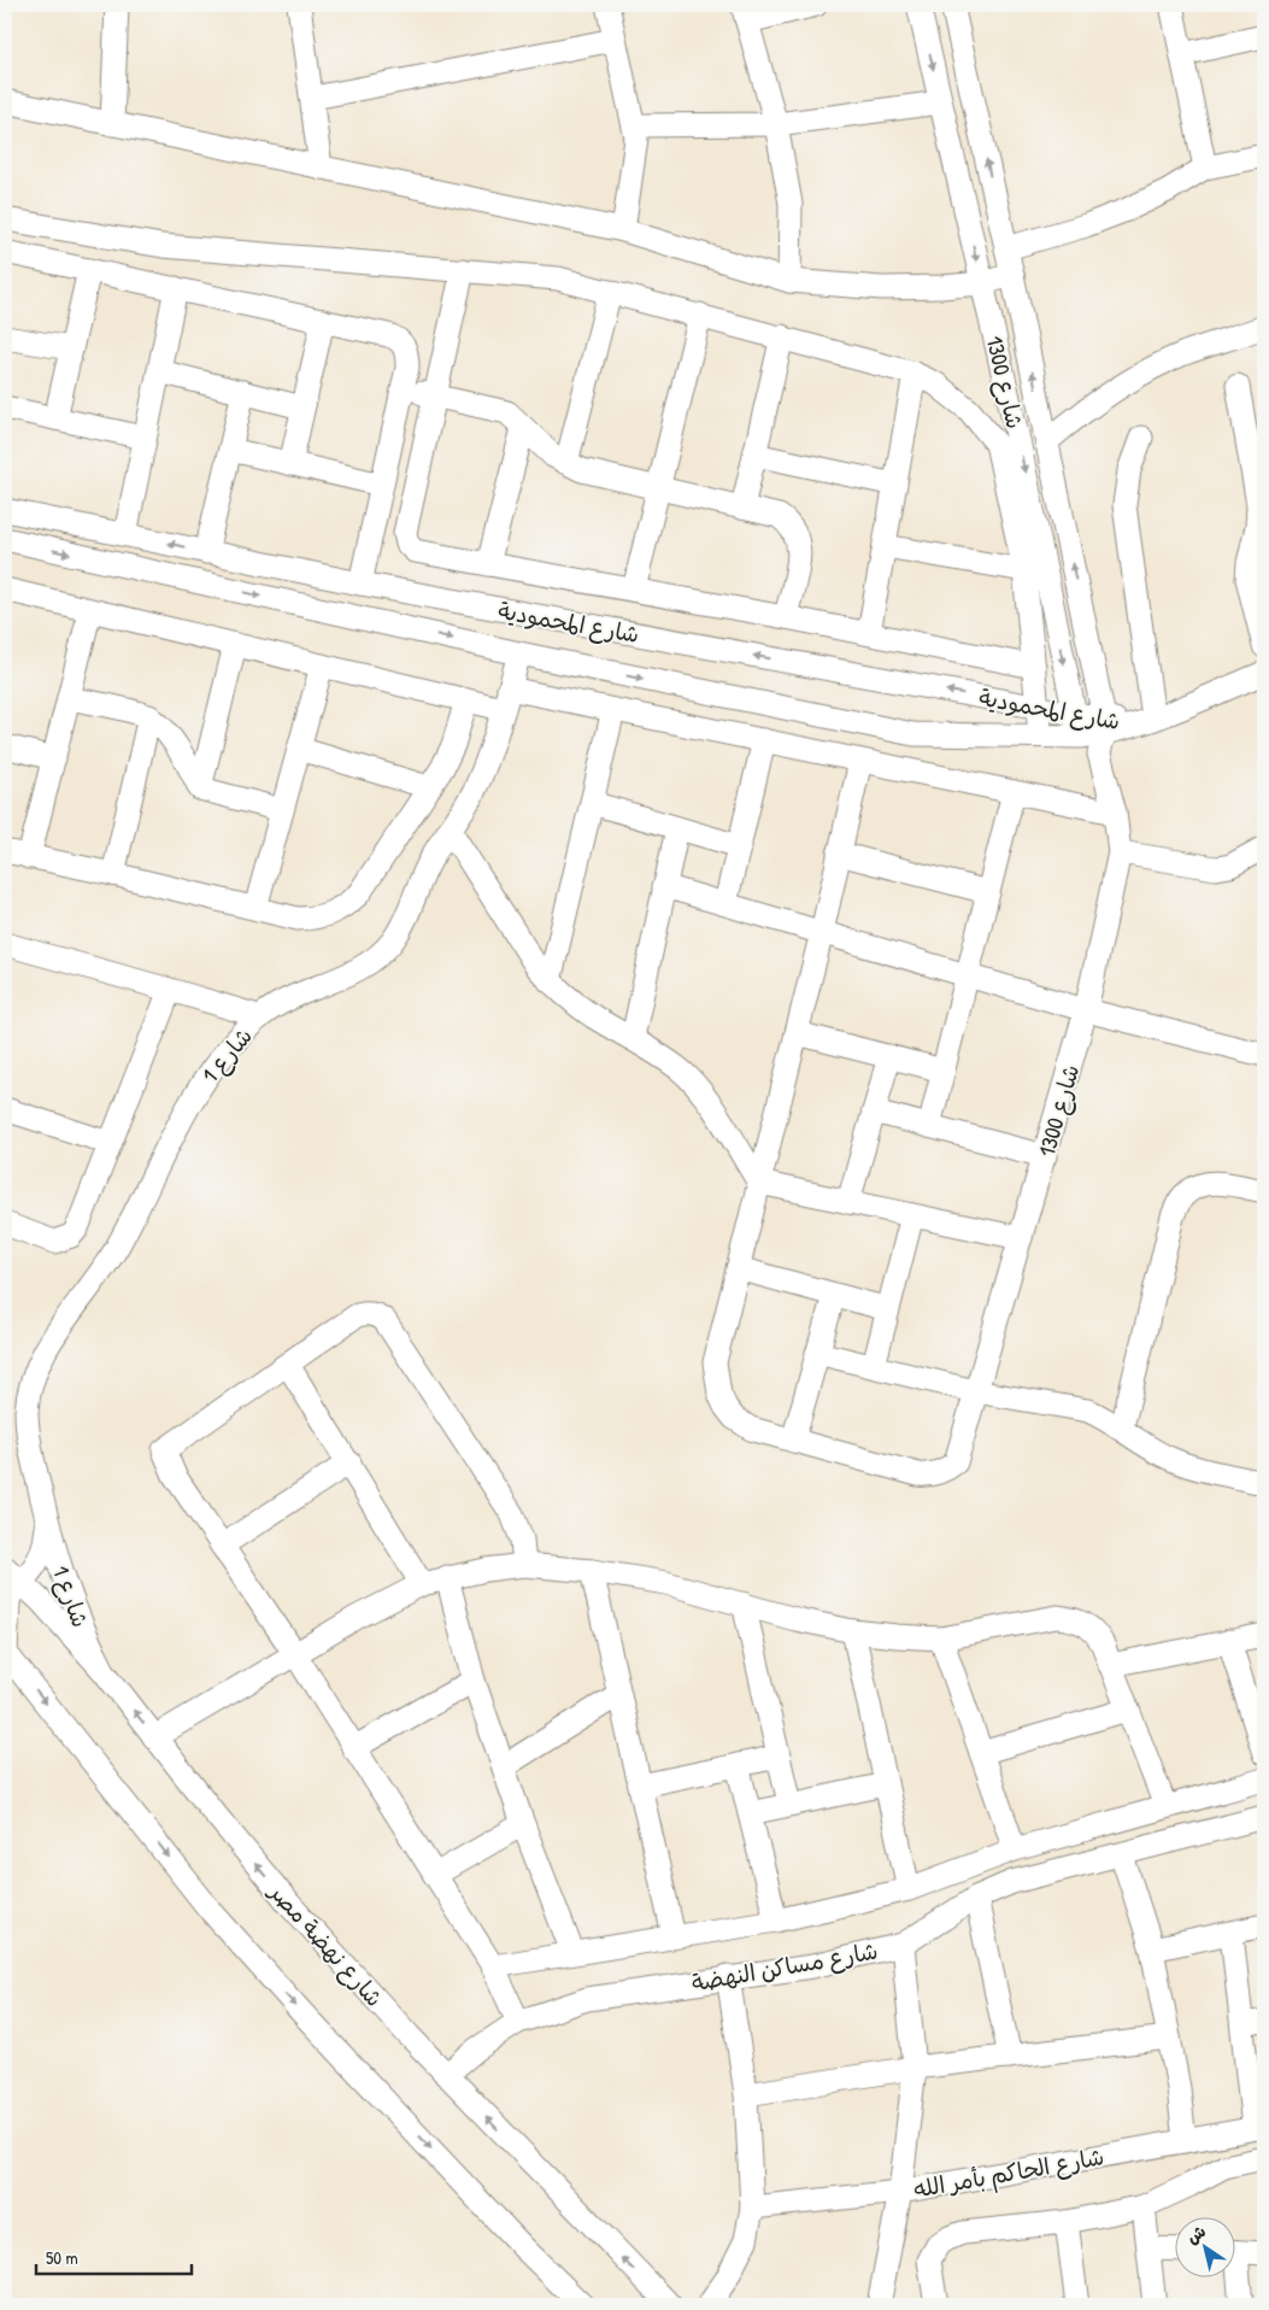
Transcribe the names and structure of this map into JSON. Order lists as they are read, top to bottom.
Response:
{
  "streets": {
    "street": [
      "شارع 1300",
      "شارع المحمودية",
      "شارع 1",
      "شارع نهضة مصر",
      "شارع مساكن النهضة",
      "شارع الحاكم بأمر الله"
    ]
  },
  "crossings": [
    ["شارع 1300", "شارع المحمودية"],
    ["شارع المحمودية", "شارع 1"],
    ["شارع 1", "شارع نهضة مصر"],
    ["شارع نهضة مصر", "شارع مساكن النهضة"]
  ],
  "scale_bar": "50 m",
  "north": "top left"
}
